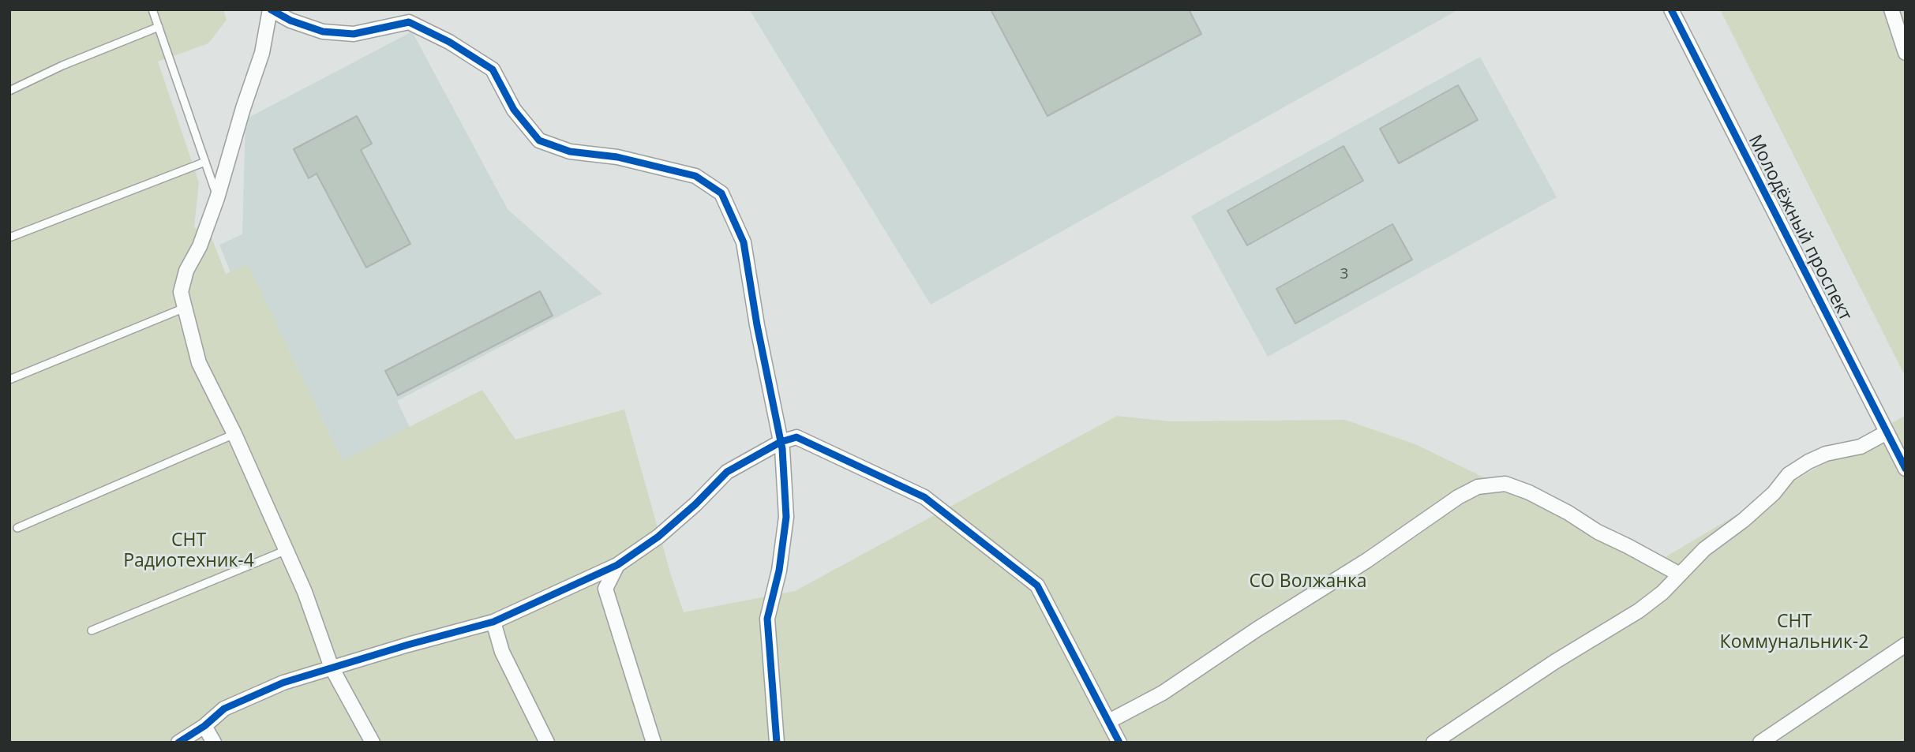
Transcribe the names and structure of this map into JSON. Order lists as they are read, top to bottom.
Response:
{
  "streets": {
    "street": ["Молодёжный проспект"]
  },
  "parks": ["СНТ Радиотехник-4", "СО Волжанка", "СНТ Коммунальник-2"],
  "house_numbers": ["3"]
}
